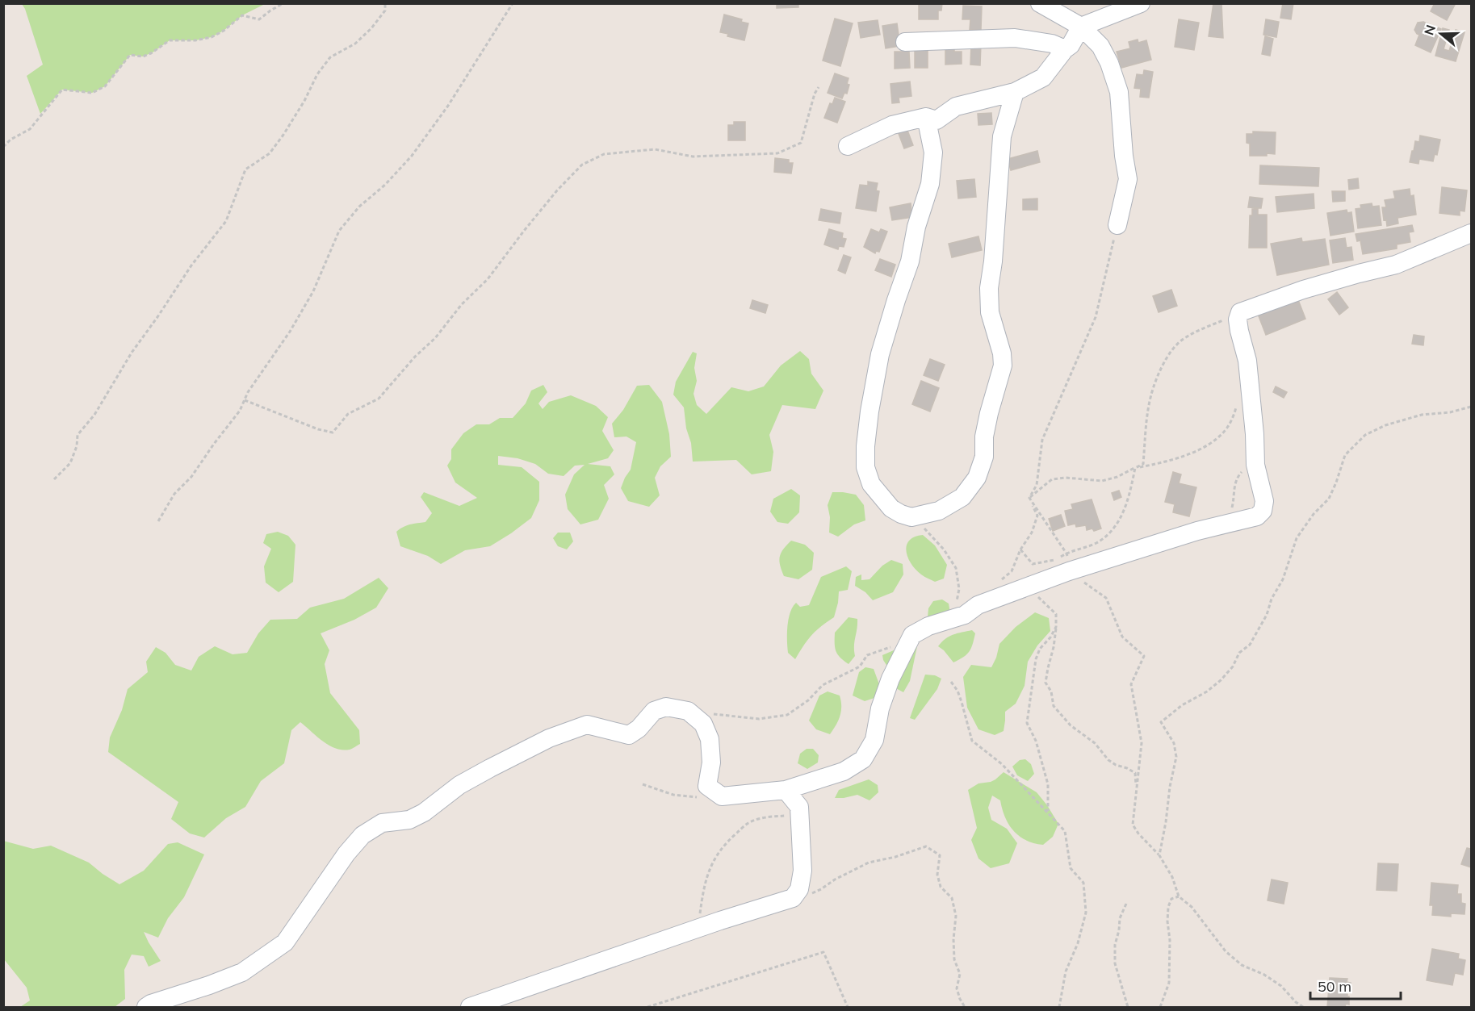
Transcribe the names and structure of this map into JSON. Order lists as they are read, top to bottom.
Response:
{
  "scale_bar": "50 m",
  "north": "left"
}
